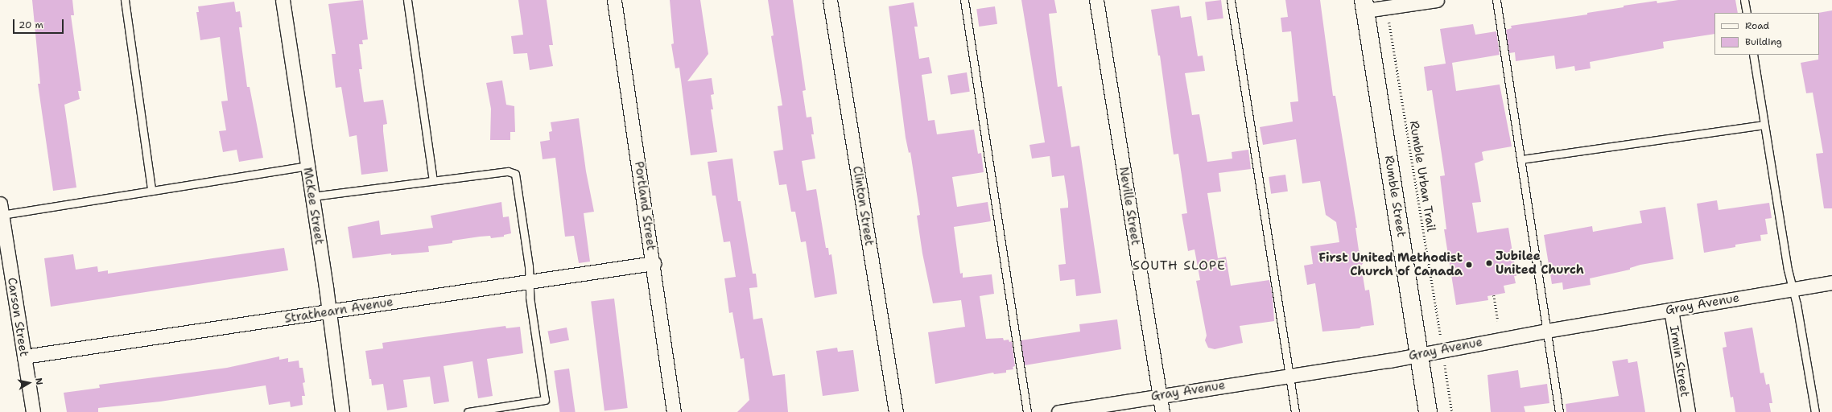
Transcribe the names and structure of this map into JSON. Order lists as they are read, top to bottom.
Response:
{
  "streets": {
    "street": [
      "Rumble Street",
      "McKee Street",
      "Portland Street",
      "Clinton Street",
      "Neville Street",
      "Gray Avenue",
      "Strathearn Avenue",
      "Carson Street",
      "Irmin Street"
    ],
    "path": ["Rumble Urban Trail"]
  },
  "crossings": [
    ["Rumble Street", "Gray Avenue"],
    ["McKee Street", "Strathearn Avenue"],
    ["Portland Street", "Strathearn Avenue"],
    ["Neville Street", "Gray Avenue"],
    ["Gray Avenue", "Irmin Street"],
    ["Strathearn Avenue", "Carson Street"]
  ],
  "districts": ["SOUTH SLOPE"],
  "places": ["Jubilee United Church", "First United Methodist Church of Canada"],
  "legend": ["Road", "Building"],
  "scale_bar": "20 m",
  "north": "right"
}
